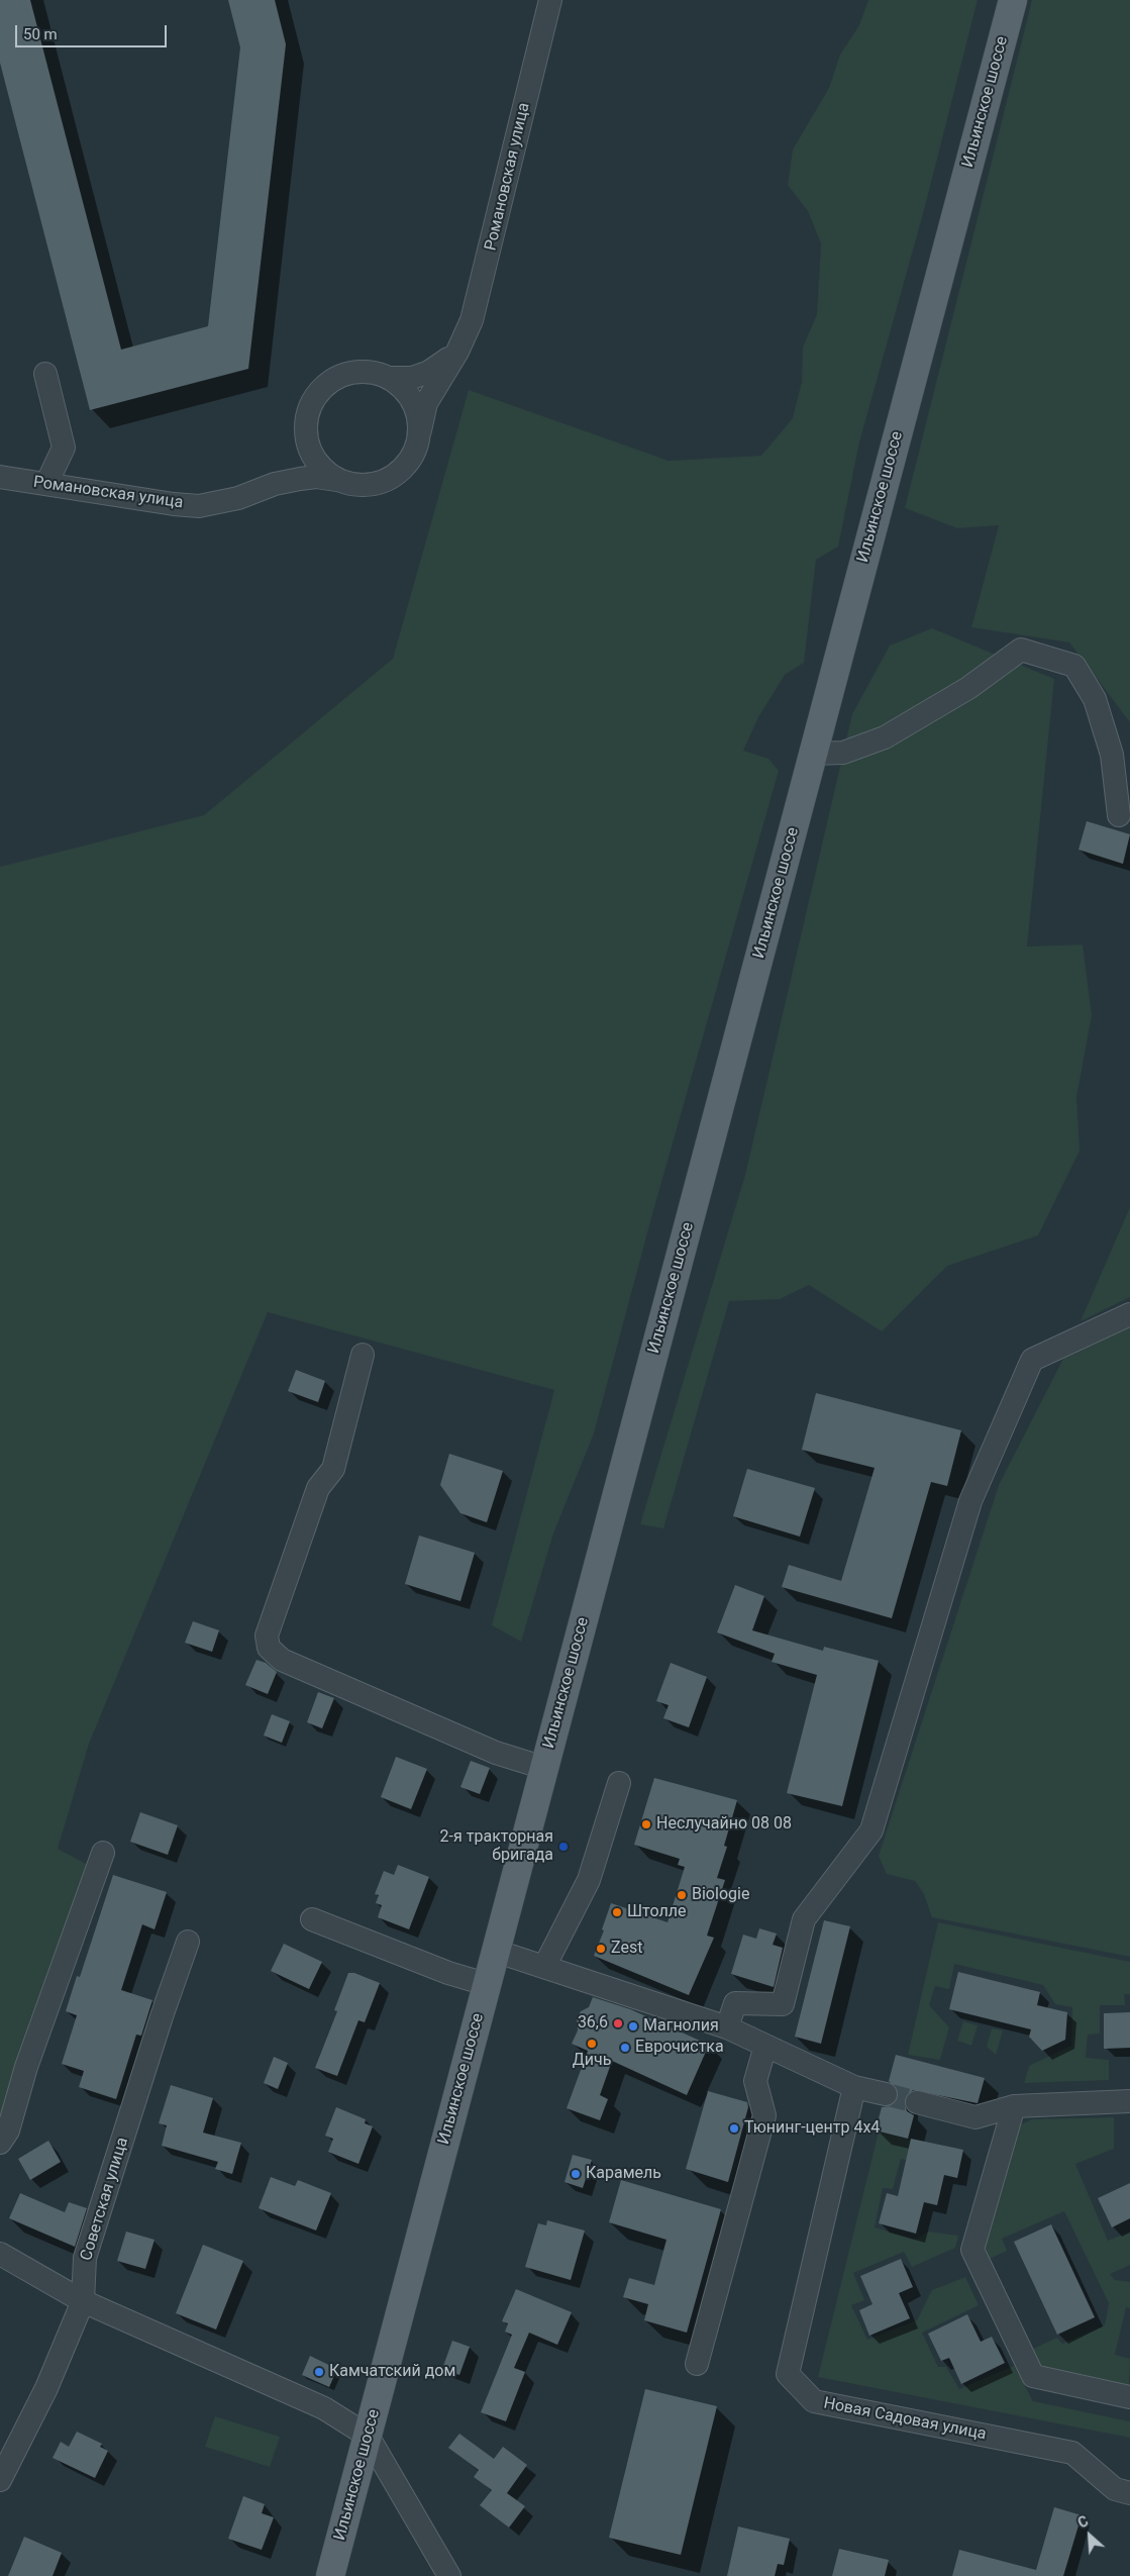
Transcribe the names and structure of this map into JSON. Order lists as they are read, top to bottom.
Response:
{
  "streets": {
    "main road": ["Ильинское шоссе"],
    "street": ["Романовская улица", "Советская улица", "Новая Садовая улица"]
  },
  "places": [
    "Неслучайно 08 08",
    "2-я тракторная бригада",
    "Biologie",
    "Штолле",
    "Zest",
    "36,6",
    "Магнолия",
    "Дичь",
    "Еврочистка",
    "Тюнинг-центр 4х4",
    "Карамель",
    "Камчатский дом"
  ],
  "scale_bar": "50 m",
  "north": "top left"
}
